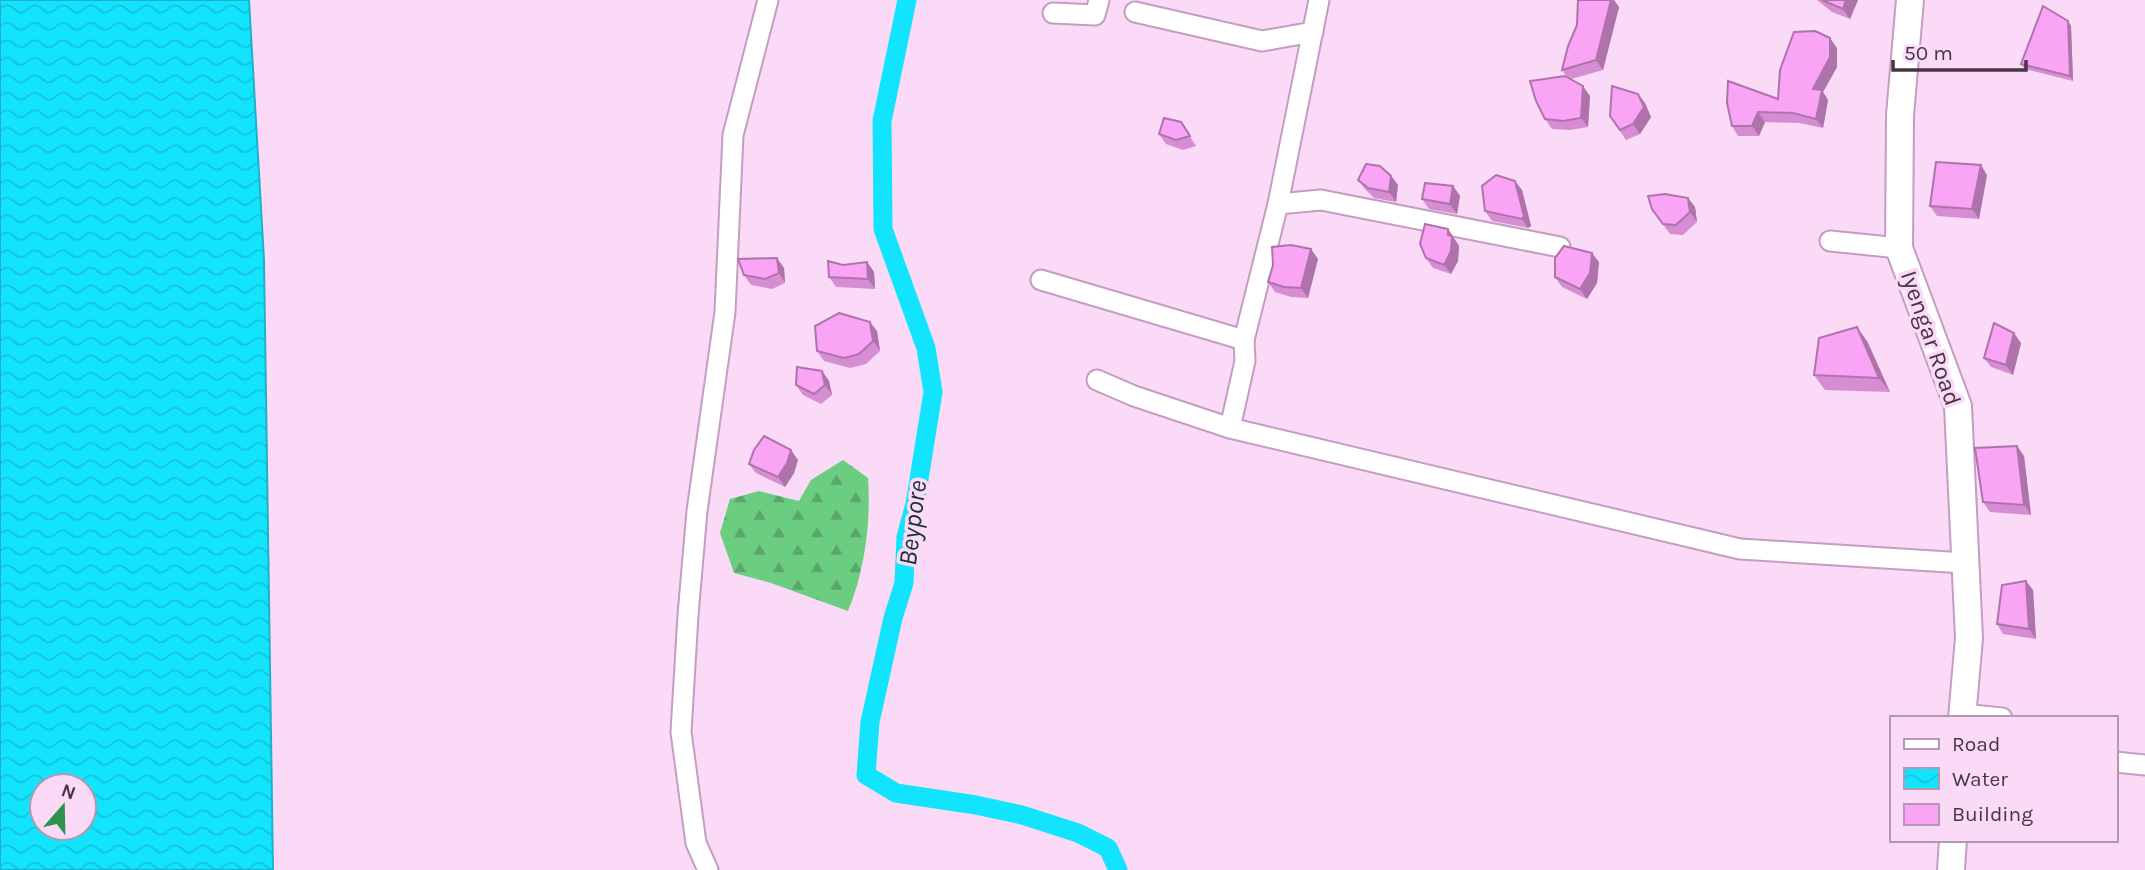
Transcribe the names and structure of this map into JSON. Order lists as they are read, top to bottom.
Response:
{
  "streets": {
    "main road": ["Iyengar Road"]
  },
  "water": ["Beypore"],
  "legend": ["Road", "Water", "Building"],
  "scale_bar": "50 m",
  "north": "top"
}
